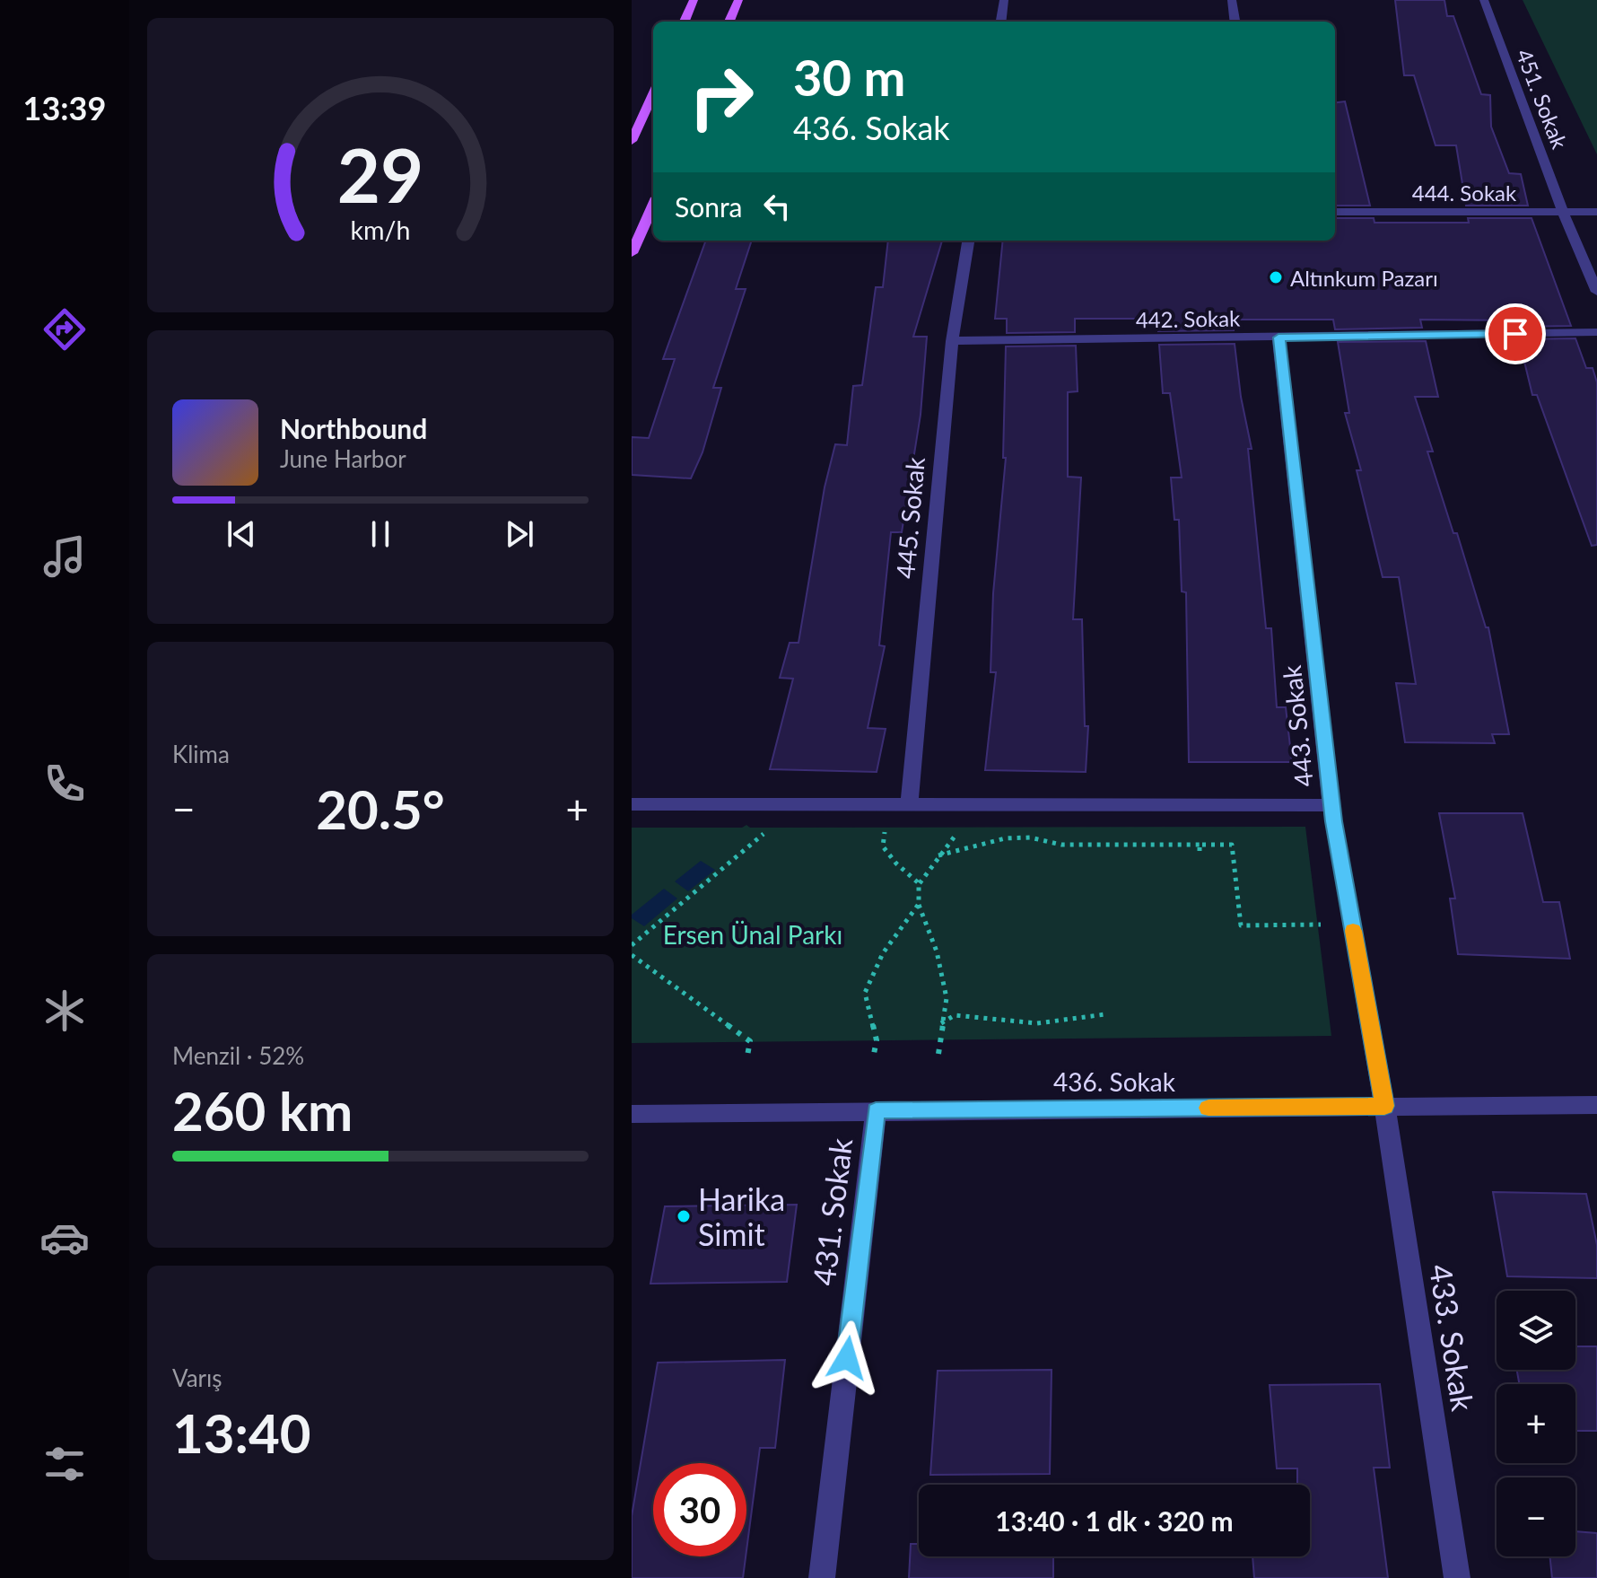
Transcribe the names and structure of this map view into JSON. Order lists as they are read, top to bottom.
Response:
{
  "streets": {
    "street": [
      "451. Sokak",
      "444. Sokak",
      "442. Sokak",
      "445. Sokak",
      "443. Sokak",
      "436. Sokak",
      "431. Sokak",
      "433. Sokak"
    ]
  },
  "crossings": [
    ["451. Sokak", "444. Sokak"],
    ["442. Sokak", "445. Sokak"],
    ["442. Sokak", "443. Sokak"],
    ["443. Sokak", "436. Sokak"],
    ["443. Sokak", "433. Sokak"],
    ["436. Sokak", "431. Sokak"],
    ["436. Sokak", "433. Sokak"]
  ],
  "parks": ["Ersen Ünal Parkı"],
  "places": ["Altınkum Pazarı", "Harika Simit"],
  "page": {
    "tabs": "13:39",
    "turn": ["30 m", "436. Sokak"],
    "then": "Sonra",
    "song": ["Northbound", "June Harbor"],
    "tile": [
      "Klima",
      ["Menzil · 52%", "260 km"],
      ["Varış", "13:40"]
    ],
    "heat": ["−", "20.5°", "+"],
    "map_buttons": ["+", "−"],
    "limit": "30",
    "trip": "13:40 · 1 dk · 320 m",
    "gauge": ["29", "km/h"]
  }
}
